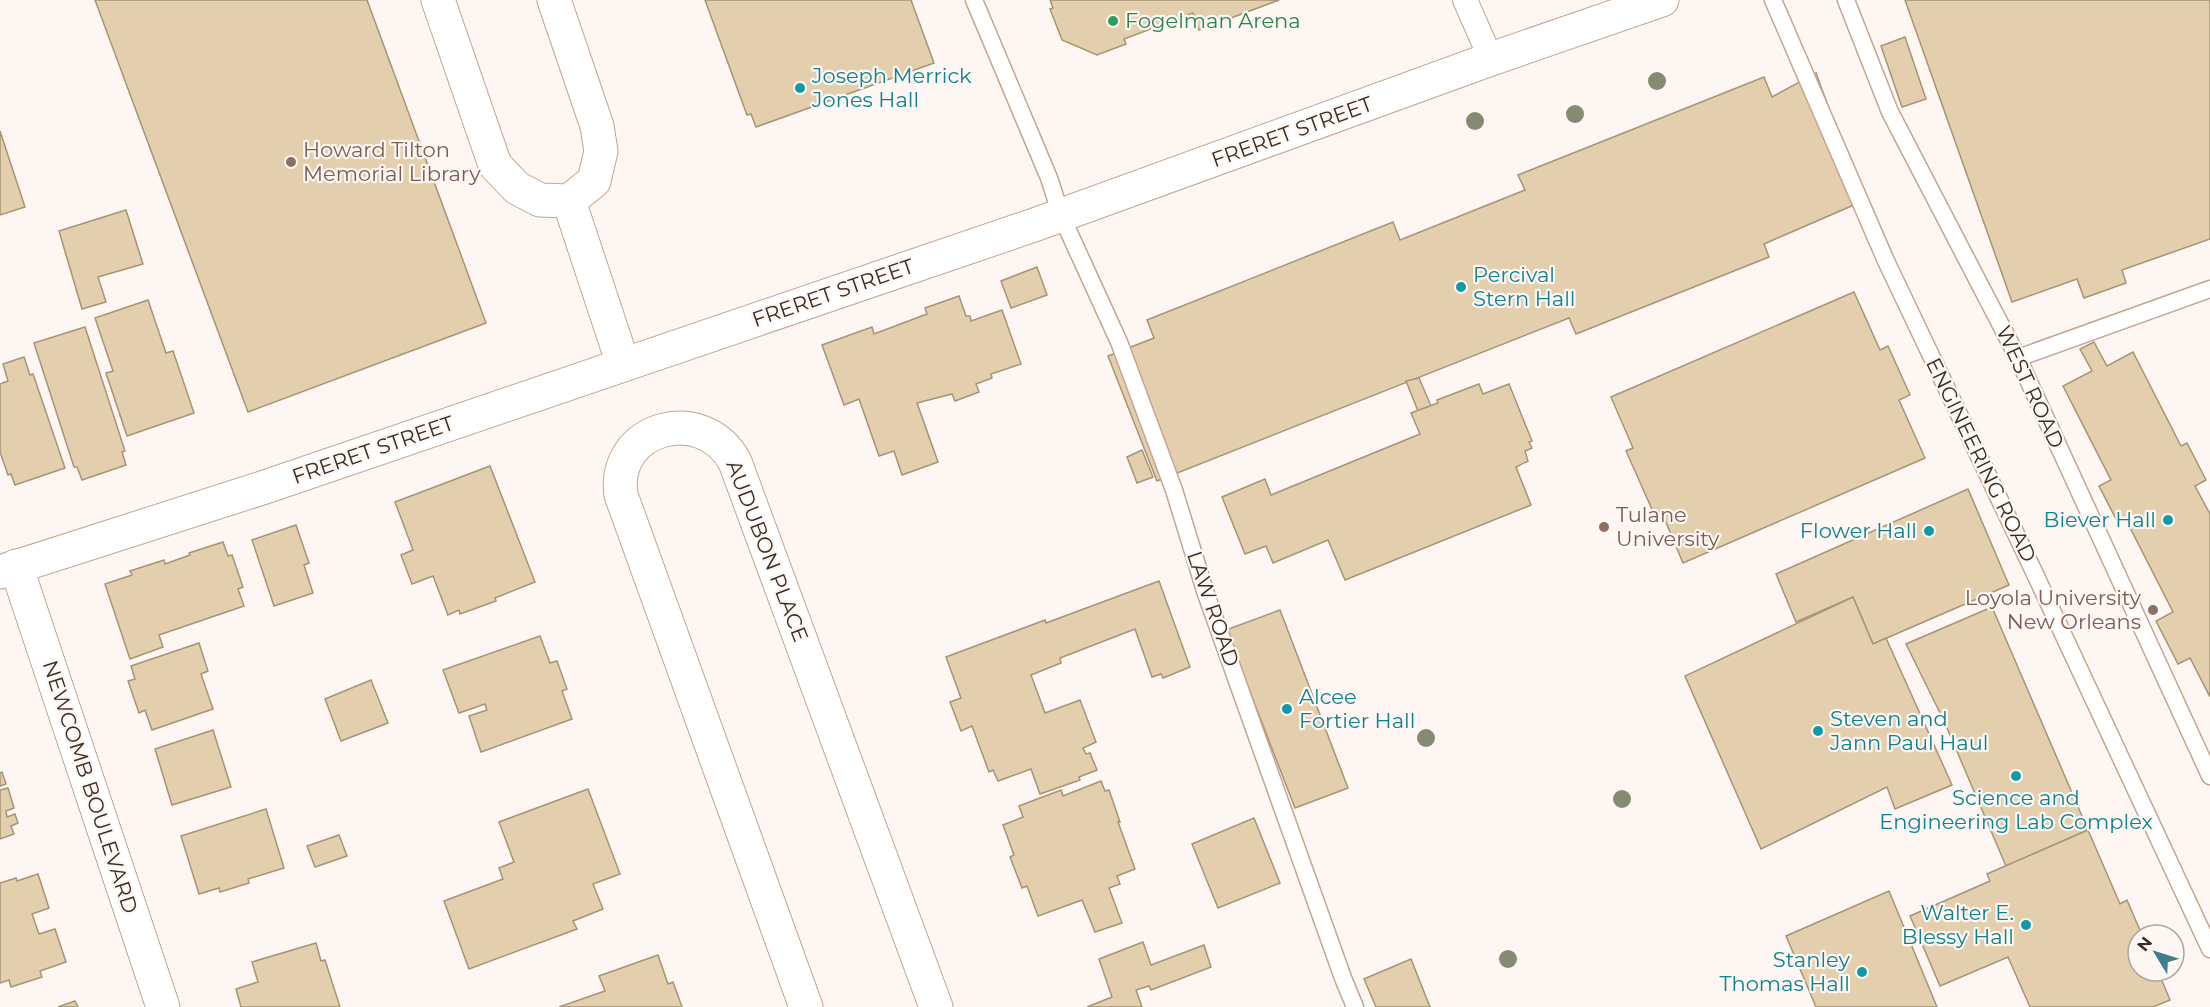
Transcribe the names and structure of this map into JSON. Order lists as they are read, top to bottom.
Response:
{
  "streets": {
    "street": ["FRERET STREET", "AUDUBON PLACE", "NEWCOMB BOULEVARD"],
    "lane": ["WEST ROAD", "ENGINEERING ROAD", "LAW ROAD"]
  },
  "crossings": [
    ["FRERET STREET", "LAW ROAD"],
    ["FRERET STREET", "NEWCOMB BOULEVARD"]
  ],
  "places": [
    "Fogelman Arena",
    "Joseph Merrick Jones Hall",
    "Howard Tilton Memorial Library",
    "Percival Stern Hall",
    "Biever Hall",
    "Tulane University",
    "Flower Hall",
    "Loyola University New Orleans",
    "Alcee Fortier Hall",
    "Steven and Jann Paul Haul",
    "Science and Engineering Lab Complex",
    "Walter E. Blessy Hall",
    "Stanley Thomas Hall"
  ],
  "north": "top left"
}
